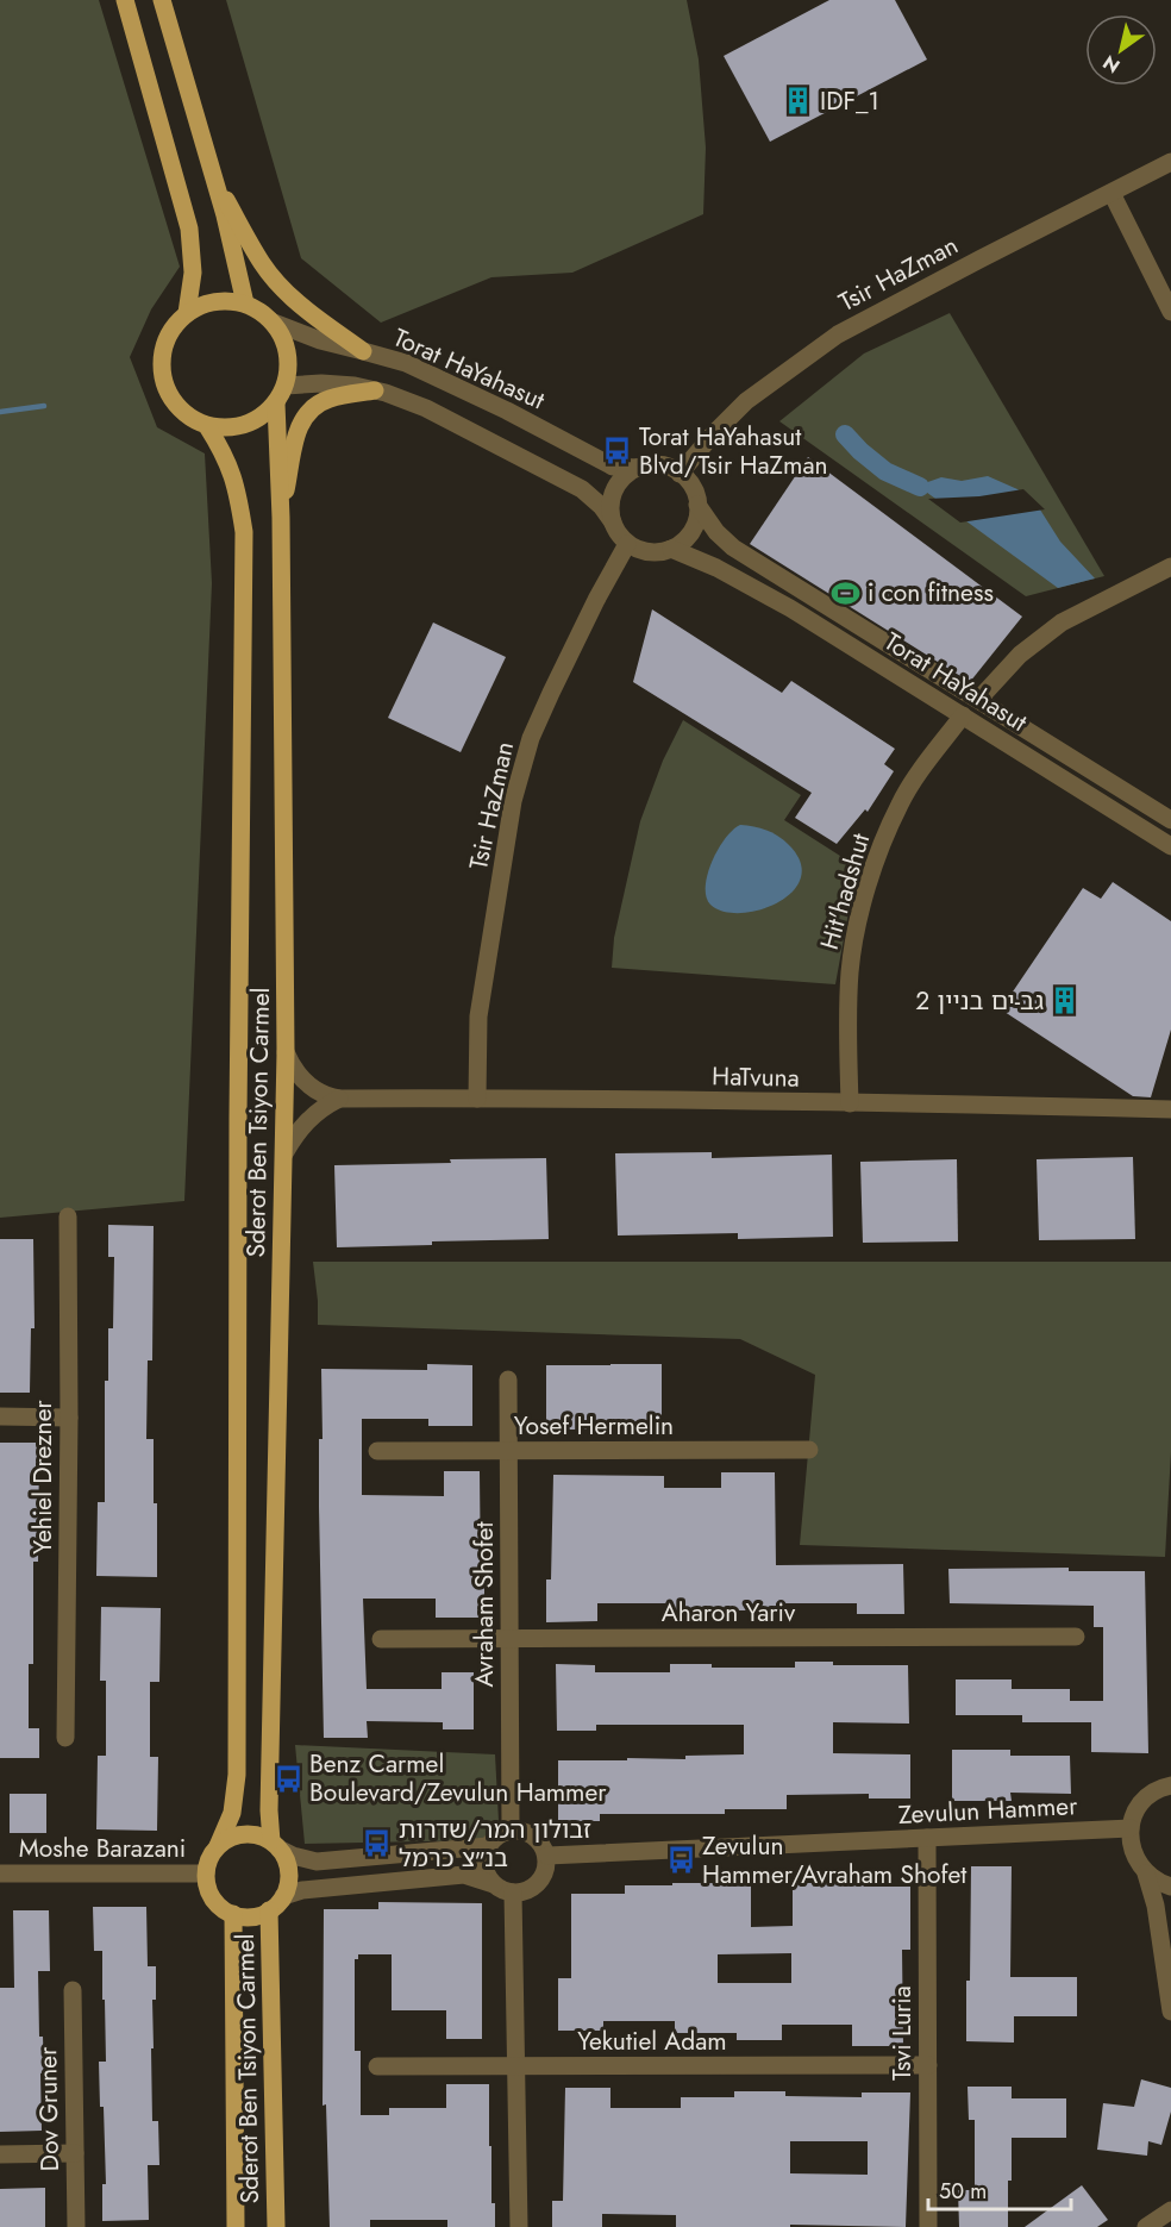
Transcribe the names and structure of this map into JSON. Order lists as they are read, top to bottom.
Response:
{
  "streets": {
    "main road": ["Sderot Ben Tsiyon Carmel"],
    "street": [
      "Tsir HaZman",
      "Torat HaYahasut",
      "Hit'hadshut",
      "HaTvuna",
      "Yosef Hermelin",
      "Yehiel Drezner",
      "Avraham Shofet",
      "Aharon Yariv",
      "Zevulun Hammer",
      "Moshe Barazani",
      "Tsvi Luria",
      "Yekutiel Adam",
      "Dov Gruner"
    ]
  },
  "crossings": [
    ["Tsir HaZman", "Torat HaYahasut"],
    ["Tsir HaZman", "HaTvuna"],
    ["Torat HaYahasut", "Hit'hadshut"],
    ["Torat HaYahasut", "Sderot Ben Tsiyon Carmel"],
    ["Hit'hadshut", "HaTvuna"],
    ["HaTvuna", "Sderot Ben Tsiyon Carmel"],
    ["Sderot Ben Tsiyon Carmel", "Moshe Barazani"],
    ["Yosef Hermelin", "Avraham Shofet"],
    ["Avraham Shofet", "Aharon Yariv"],
    ["Avraham Shofet", "Zevulun Hammer"],
    ["Zevulun Hammer", "Tsvi Luria"],
    ["Tsvi Luria", "Yekutiel Adam"]
  ],
  "places": {
    "building": ["IDF_1", "גב-ים בניין 2"],
    "bus stop": [
      "Torat HaYahasut Blvd/Tsir HaZman",
      "Benz Carmel Boulevard/Zevulun Hammer",
      "זבולון המר/שדרות בנ״צ כרמל",
      "Zevulun Hammer/Avraham Shofet"
    ],
    "sports": ["i con fitness"]
  },
  "scale_bar": "50 m",
  "north": "bottom left"
}
